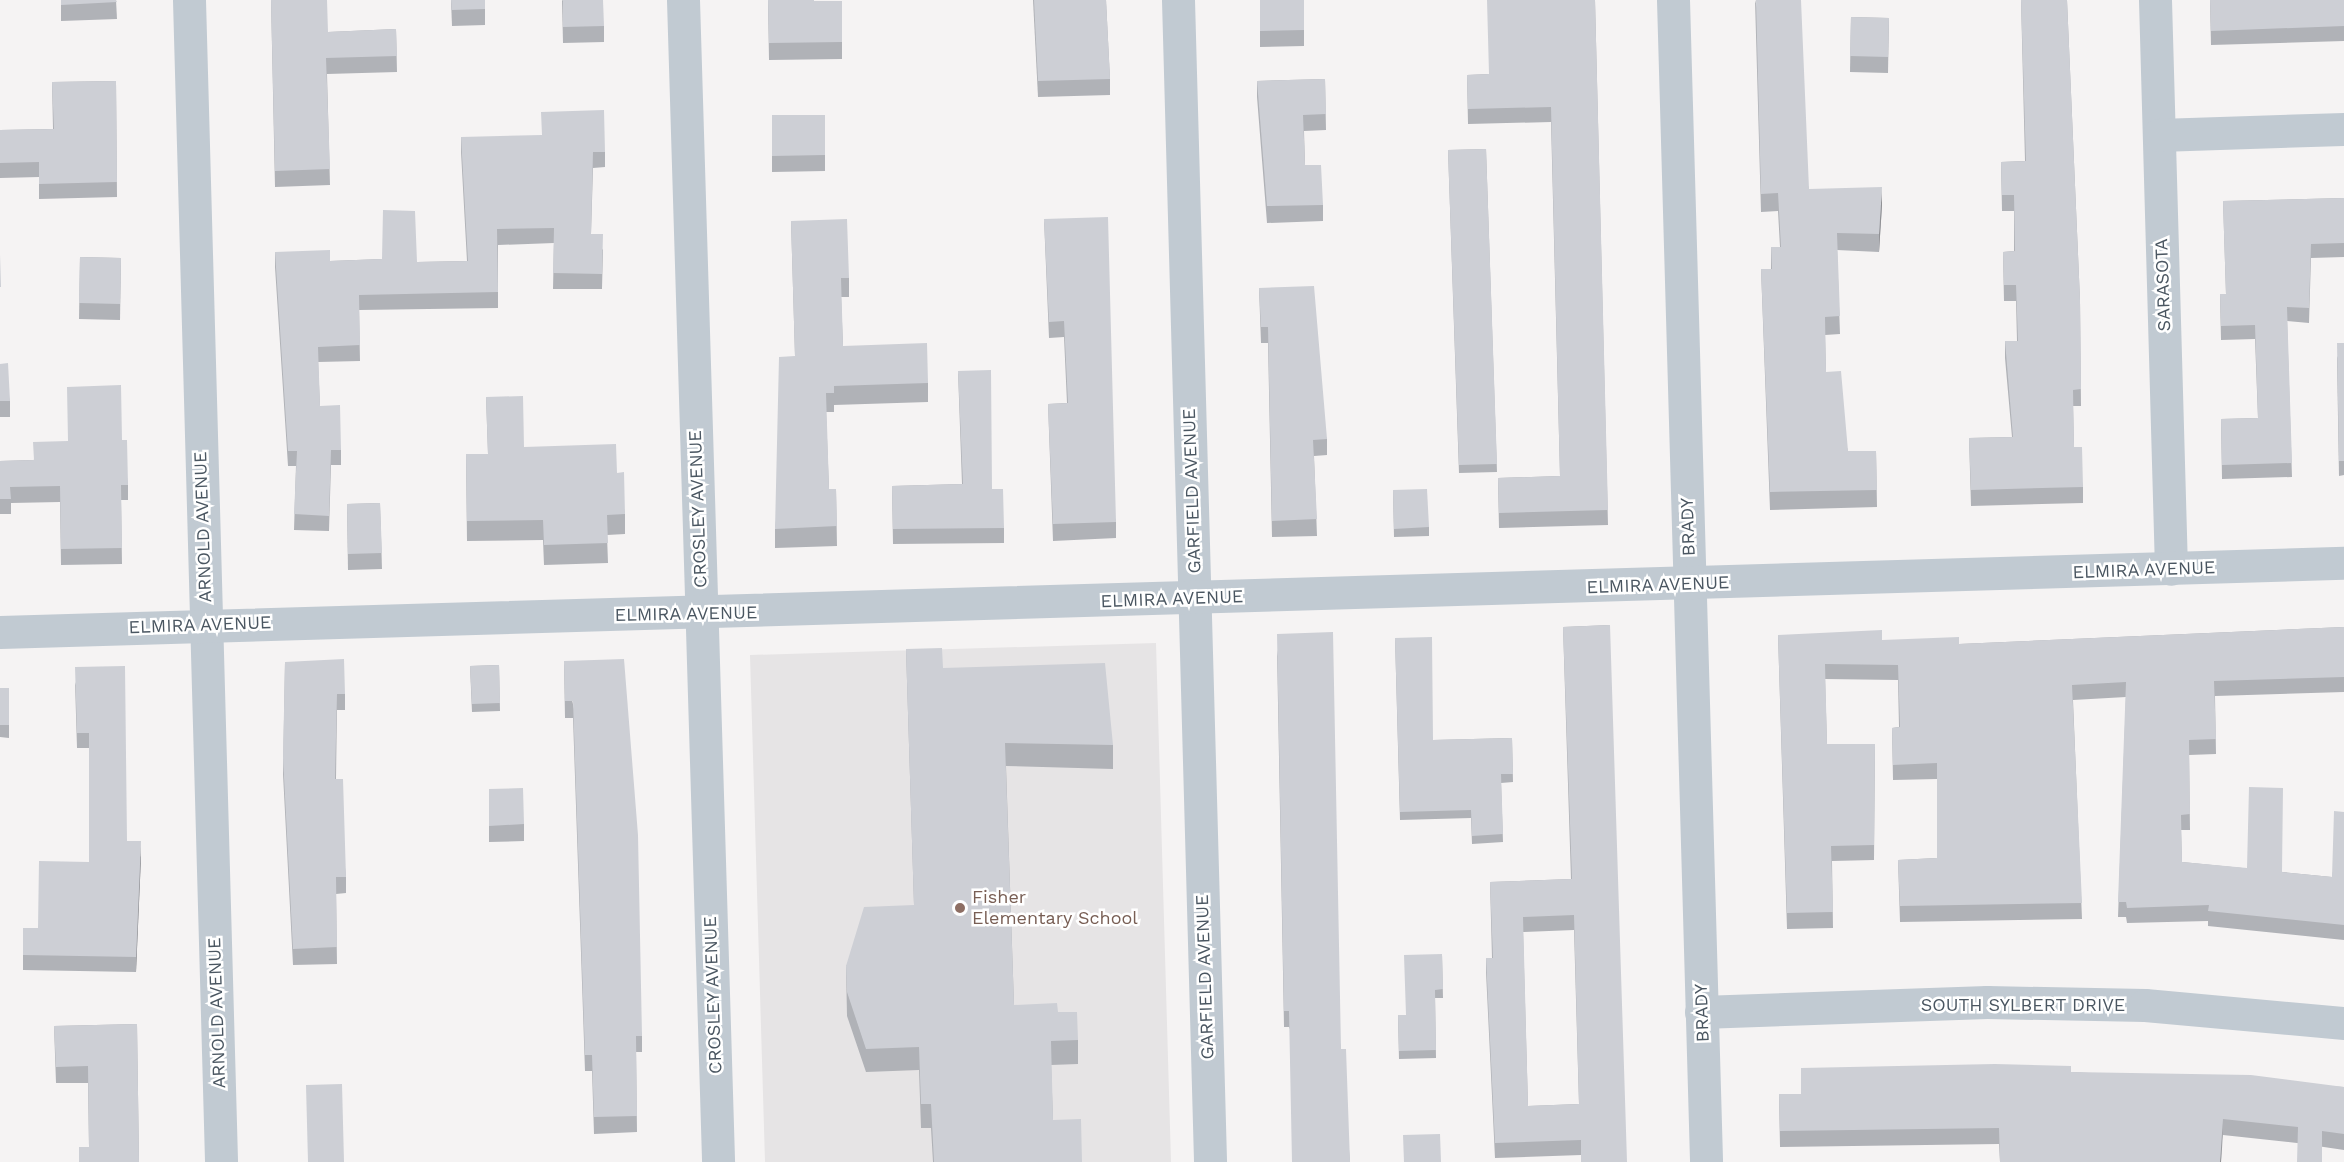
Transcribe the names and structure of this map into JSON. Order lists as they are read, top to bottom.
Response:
{
  "streets": {
    "street": [
      "SARASOTA",
      "GARFIELD AVENUE",
      "CROSLEY AVENUE",
      "ARNOLD AVENUE",
      "BRADY",
      "ELMIRA AVENUE",
      "SOUTH SYLBERT DRIVE"
    ]
  },
  "crossings": [
    ["SARASOTA", "ELMIRA AVENUE"],
    ["GARFIELD AVENUE", "ELMIRA AVENUE"],
    ["CROSLEY AVENUE", "ELMIRA AVENUE"],
    ["ARNOLD AVENUE", "ELMIRA AVENUE"],
    ["BRADY", "ELMIRA AVENUE"],
    ["BRADY", "SOUTH SYLBERT DRIVE"]
  ],
  "places": ["Fisher Elementary School"]
}
